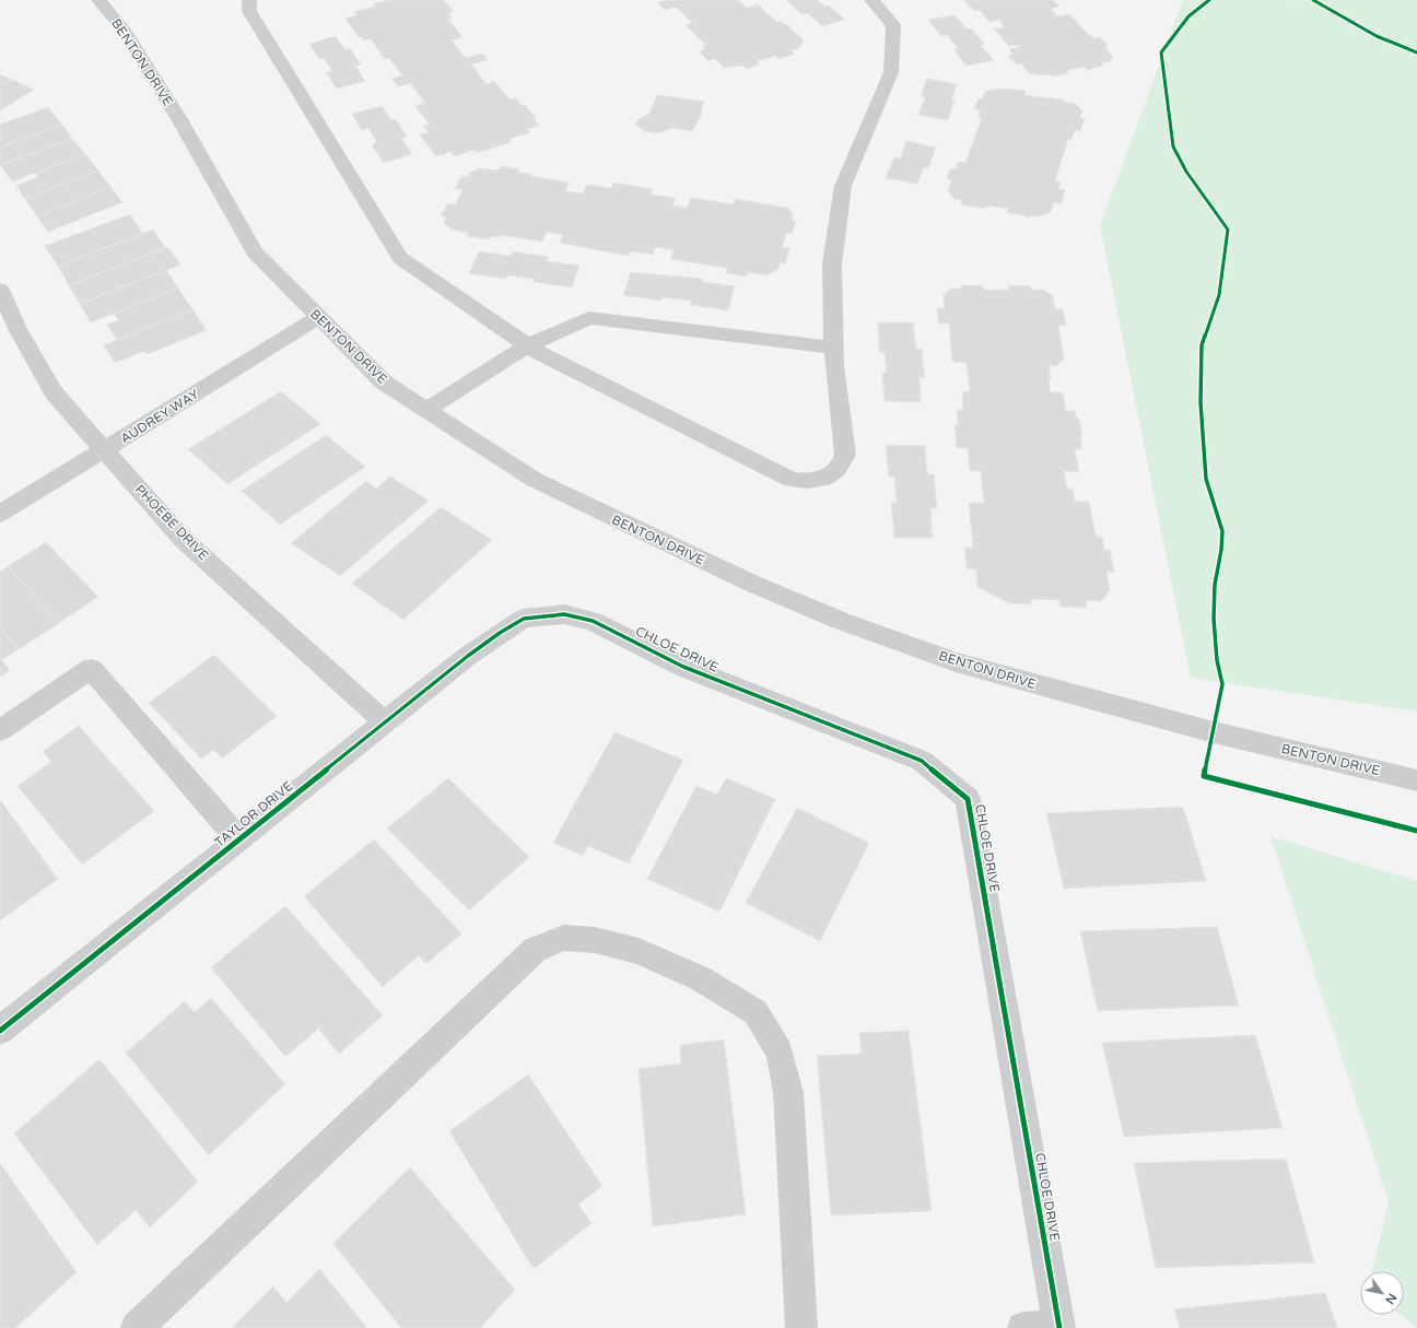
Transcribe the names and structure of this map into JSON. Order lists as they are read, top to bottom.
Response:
{
  "streets": {
    "street": [
      "BENTON DRIVE",
      "AUDREY WAY",
      "PHOEBE DRIVE",
      "CHLOE DRIVE",
      "TAYLOR DRIVE"
    ]
  },
  "crossings": [
    ["BENTON DRIVE", "AUDREY WAY"],
    ["AUDREY WAY", "PHOEBE DRIVE"],
    ["PHOEBE DRIVE", "TAYLOR DRIVE"],
    ["CHLOE DRIVE", "TAYLOR DRIVE"]
  ],
  "north": "bottom right"
}
